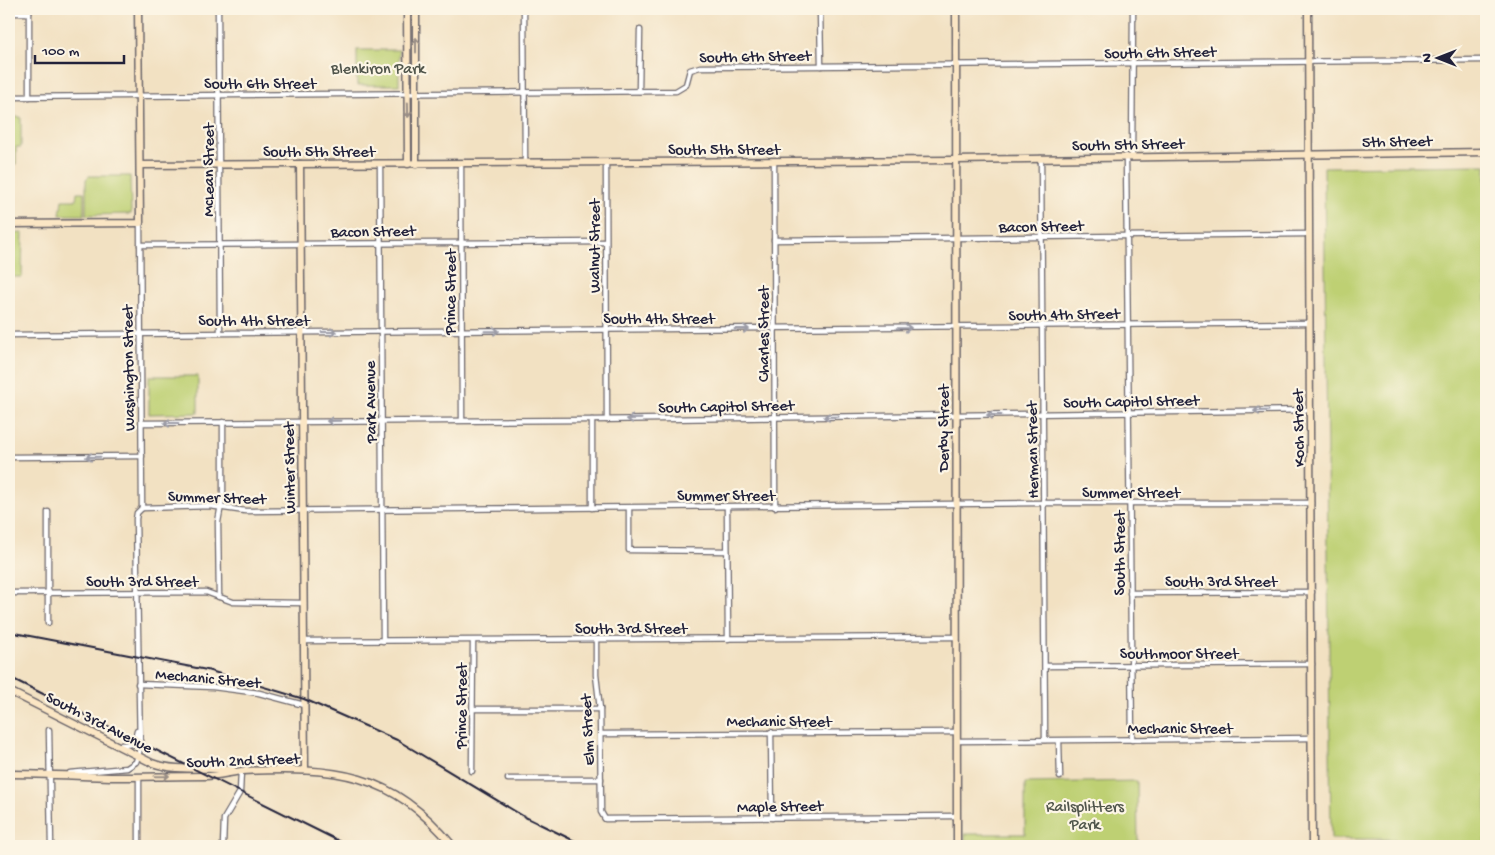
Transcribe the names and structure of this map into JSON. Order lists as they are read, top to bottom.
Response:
{
  "streets": {
    "street": [
      "South 6th Street",
      "5th Street",
      "South 5th Street",
      "McLean Street",
      "Bacon Street",
      "Walnut Street",
      "Prince Street",
      "South 4th Street",
      "Charles Street",
      "Washington Street",
      "South Capitol Street",
      "Park Avenue",
      "Derby Street",
      "Koch Street",
      "Herman Street",
      "Winter Street",
      "Summer Street",
      "South Street",
      "South 3rd Street",
      "Southmoor Street",
      "Mechanic Street",
      "South 3rd Avenue",
      "Elm Street",
      "South 2nd Street",
      "Maple Street"
    ]
  },
  "crossings": [
    ["South 6th Street", "McLean Street"],
    ["South 6th Street", "Washington Street"],
    ["South 6th Street", "Derby Street"],
    ["South 6th Street", "Koch Street"],
    ["South 6th Street", "South Street"],
    ["5th Street", "South 5th Street"],
    ["5th Street", "Koch Street"],
    ["South 5th Street", "McLean Street"],
    ["South 5th Street", "Walnut Street"],
    ["South 5th Street", "Prince Street"],
    ["South 5th Street", "Charles Street"],
    ["South 5th Street", "Washington Street"],
    ["South 5th Street", "Park Avenue"],
    ["South 5th Street", "Derby Street"],
    ["South 5th Street", "Koch Street"],
    ["South 5th Street", "Herman Street"],
    ["South 5th Street", "Winter Street"],
    ["South 5th Street", "South Street"],
    ["McLean Street", "Bacon Street"],
    ["McLean Street", "South 4th Street"],
    ["Bacon Street", "Walnut Street"],
    ["Bacon Street", "Prince Street"],
    ["Bacon Street", "Charles Street"],
    ["Bacon Street", "Washington Street"],
    ["Bacon Street", "Park Avenue"],
    ["Bacon Street", "Derby Street"],
    ["Bacon Street", "Koch Street"],
    ["Bacon Street", "Herman Street"],
    ["Bacon Street", "Winter Street"],
    ["Bacon Street", "South Street"],
    ["Walnut Street", "South 4th Street"],
    ["Walnut Street", "South Capitol Street"],
    ["Prince Street", "South 4th Street"],
    ["Prince Street", "South Capitol Street"],
    ["Prince Street", "South 3rd Street"],
    ["South 4th Street", "Charles Street"],
    ["South 4th Street", "Washington Street"],
    ["South 4th Street", "Park Avenue"],
    ["South 4th Street", "Derby Street"],
    ["South 4th Street", "Koch Street"],
    ["South 4th Street", "Herman Street"],
    ["South 4th Street", "Winter Street"],
    ["South 4th Street", "South Street"],
    ["Charles Street", "South Capitol Street"],
    ["Charles Street", "Summer Street"],
    ["Washington Street", "South Capitol Street"],
    ["Washington Street", "Summer Street"],
    ["Washington Street", "South 3rd Street"],
    ["Washington Street", "Mechanic Street"],
    ["Washington Street", "South 3rd Avenue"],
    ["South Capitol Street", "Park Avenue"],
    ["South Capitol Street", "Derby Street"],
    ["South Capitol Street", "Koch Street"],
    ["South Capitol Street", "Herman Street"],
    ["South Capitol Street", "Winter Street"],
    ["South Capitol Street", "South Street"],
    ["Park Avenue", "Summer Street"],
    ["Park Avenue", "South 3rd Street"],
    ["Derby Street", "Summer Street"],
    ["Derby Street", "South 3rd Street"],
    ["Derby Street", "Mechanic Street"],
    ["Derby Street", "Maple Street"],
    ["Koch Street", "Summer Street"],
    ["Koch Street", "South 3rd Street"],
    ["Koch Street", "Southmoor Street"],
    ["Koch Street", "Mechanic Street"],
    ["Herman Street", "Summer Street"],
    ["Herman Street", "Southmoor Street"],
    ["Herman Street", "Mechanic Street"],
    ["Winter Street", "Summer Street"],
    ["Winter Street", "South 3rd Street"],
    ["Winter Street", "Mechanic Street"],
    ["Winter Street", "South 2nd Street"],
    ["Summer Street", "South Street"],
    ["South Street", "South 3rd Street"],
    ["South Street", "Southmoor Street"],
    ["South Street", "Mechanic Street"],
    ["South 3rd Street", "Elm Street"],
    ["Mechanic Street", "Elm Street"],
    ["South 3rd Avenue", "South 2nd Street"],
    ["Elm Street", "Maple Street"]
  ],
  "one_way": ["South 4th Street", "South Capitol Street"],
  "parks": ["Blenkiron Park", "Railsplitters Park"],
  "scale_bar": "100 m",
  "north": "left"
}
